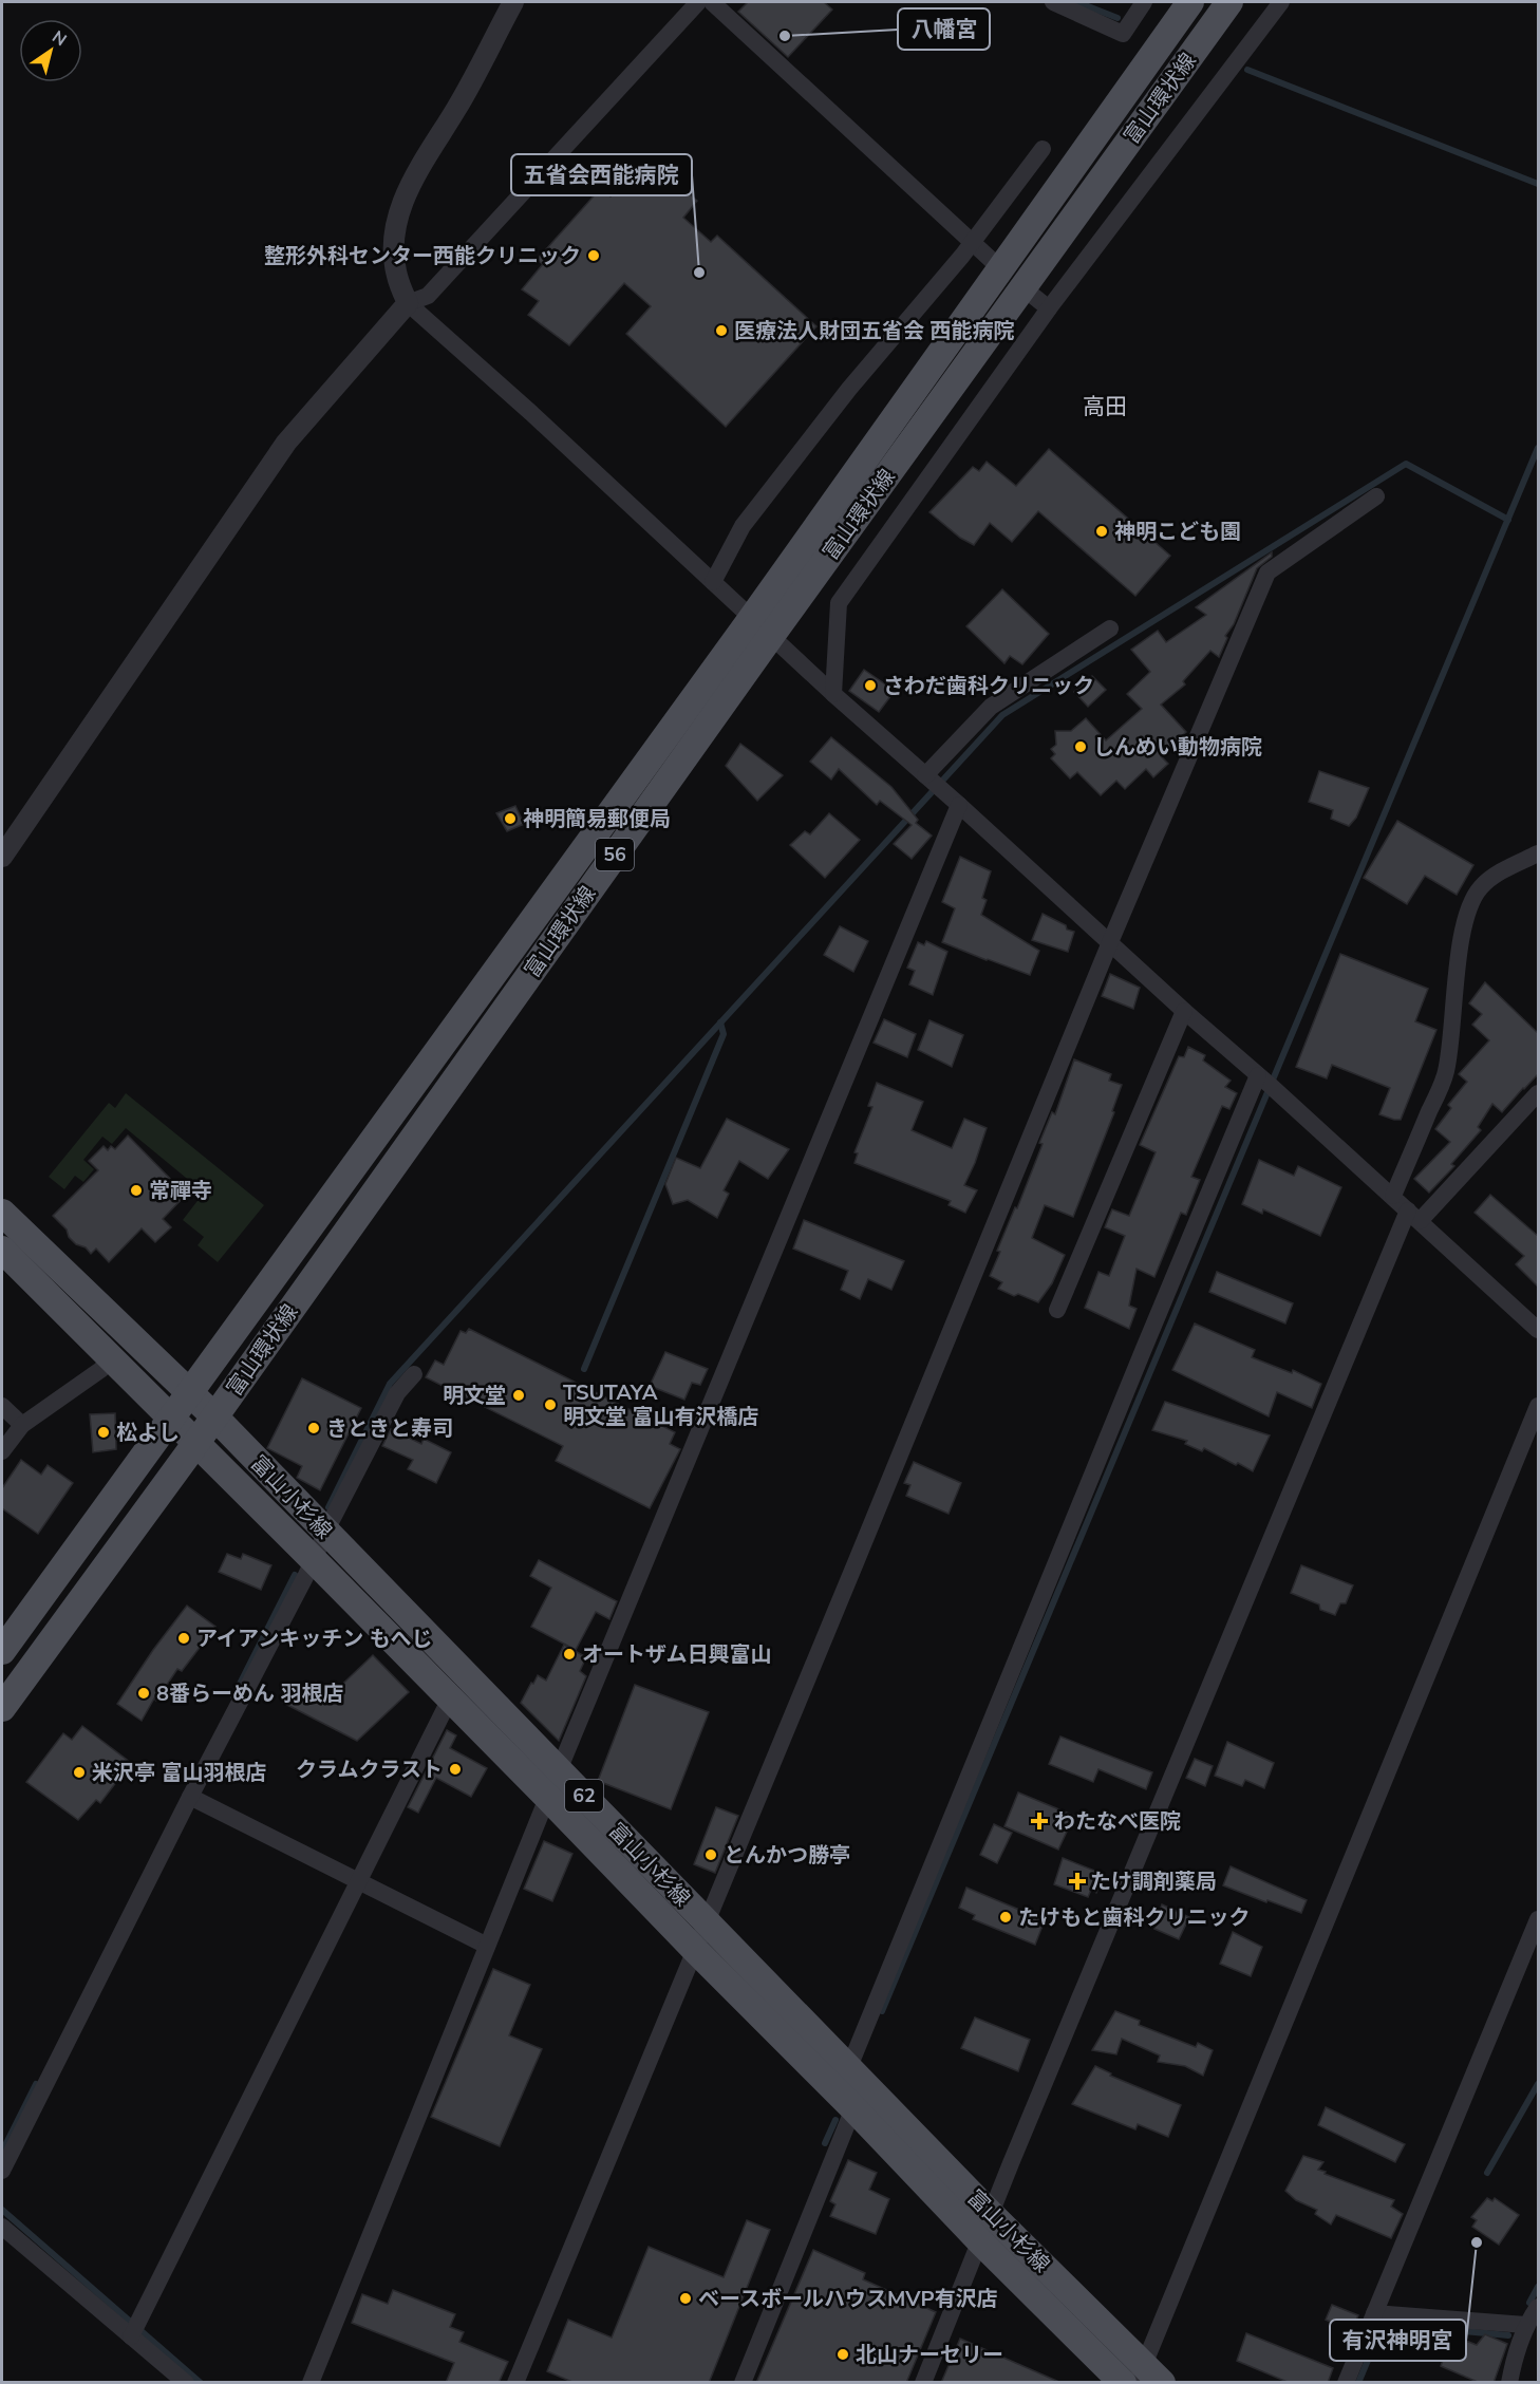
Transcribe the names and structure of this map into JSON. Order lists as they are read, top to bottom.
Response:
{
  "streets": {
    "main road": [
      "富山環状線",
      "56",
      "富山小杉線",
      "62"
    ]
  },
  "crossings": [
    ["富山環状線", "富山小杉線"]
  ],
  "districts": ["高田"],
  "places": {
    "other": [
      "八幡宮",
      "整形外科センター西能クリニック",
      "五省会西能病院",
      "医療法人財団五省会 西能病院",
      "神明こども園",
      "さわだ歯科クリニック",
      "しんめい動物病院",
      "神明簡易郵便局",
      "常禪寺",
      "明文堂",
      "TSUTAYA 明文堂 富山有沢橋店",
      "きときと寿司",
      "松よし",
      "アイアンキッチン もへじ",
      "オートザム日興富山",
      "8番らーめん 羽根店",
      "クラムクラスト",
      "米沢亭 富山羽根店",
      "とんかつ勝亭",
      "たけもと歯科クリニック",
      "有沢神明宮",
      "ベースボールハウスMVP有沢店",
      "北山ナーセリー"
    ],
    "health": ["わたなべ医院", "たけ調剤薬局"]
  },
  "north": "top right"
}
